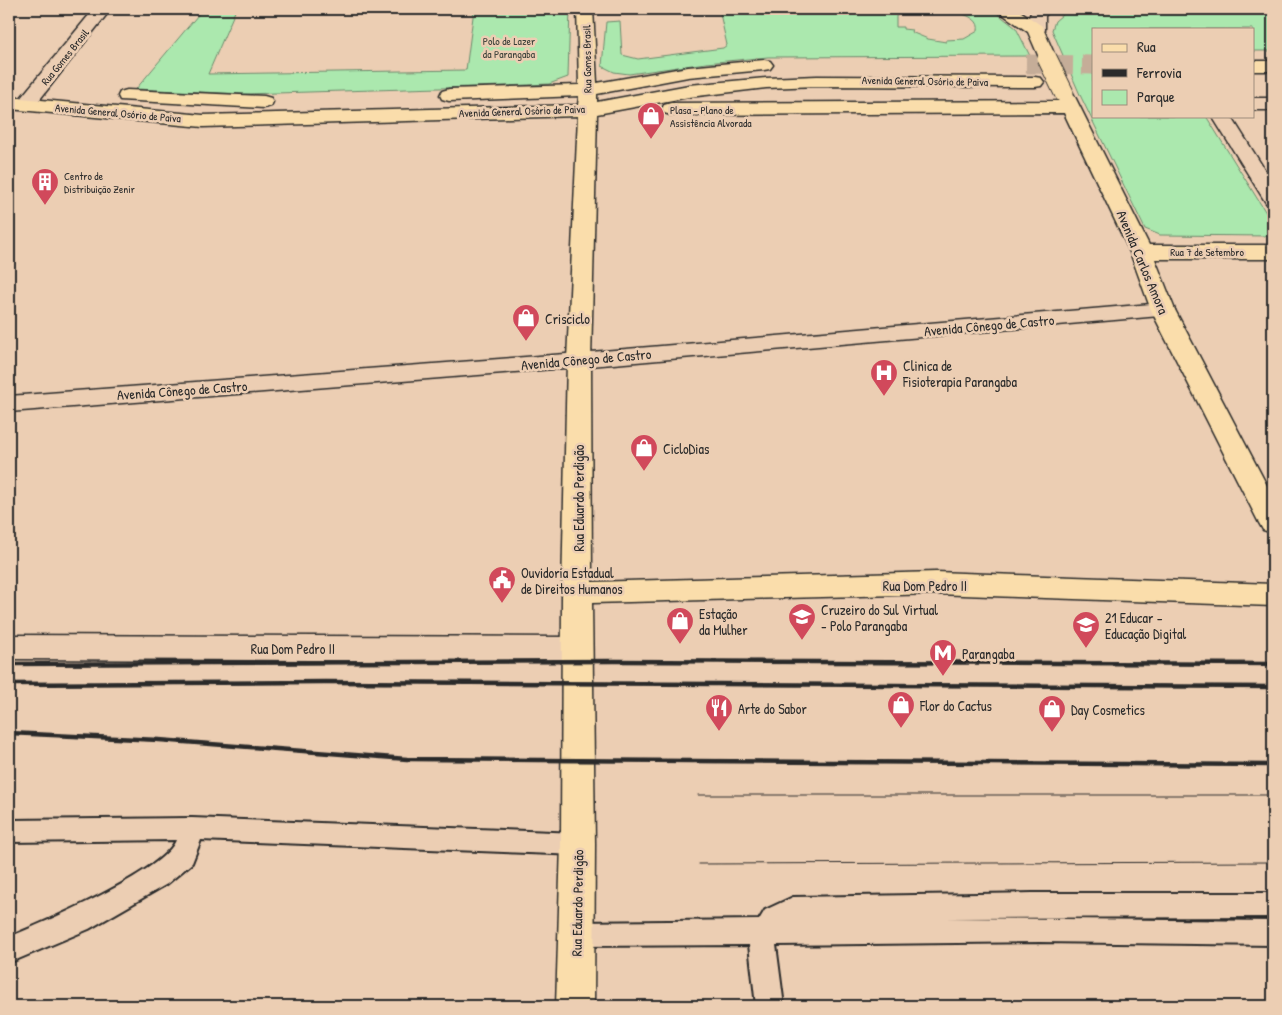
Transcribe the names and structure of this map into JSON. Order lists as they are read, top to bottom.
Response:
{
  "streets": {
    "main road": [
      "Rua Gomes Brasil",
      "Avenida General Osório de Paiva",
      "Rua 7 de Setembro",
      "Avenida Carlos Amora",
      "Avenida Cônego de Castro",
      "Rua Eduardo Perdigão",
      "Rua Dom Pedro II"
    ]
  },
  "crossings": [
    ["Rua Gomes Brasil", "Avenida General Osório de Paiva"],
    ["Rua Gomes Brasil", "Rua Eduardo Perdigão"],
    ["Avenida General Osório de Paiva", "Rua Eduardo Perdigão"],
    ["Rua 7 de Setembro", "Avenida Carlos Amora"],
    ["Avenida Carlos Amora", "Avenida Cônego de Castro"],
    ["Avenida Cônego de Castro", "Rua Eduardo Perdigão"],
    ["Rua Eduardo Perdigão", "Rua Dom Pedro II"]
  ],
  "parks": ["Polo de Lazer da Parangaba"],
  "places": {
    "shop": [
      "Plasa - Plano de Assistência Alvorada",
      "Crisciclo",
      "CicloDias",
      "Estação da Mulher",
      "Flor do Cactus",
      "Day Cosmetics"
    ],
    "building": ["Centro de Distribuição Zenir"],
    "hospital": ["Clinica de Fisioterapia Parangaba"],
    "public building": ["Ouvidoria Estadual de Direitos Humanos"],
    "school or university": ["Cruzeiro do Sul Virtual - Polo Parangaba", "21 Educar – Educação Digital"],
    "metro station": ["Parangaba"],
    "restaurant": ["Arte do Sabor"]
  },
  "legend": ["Rua", "Ferrovia", "Parque"]
}
